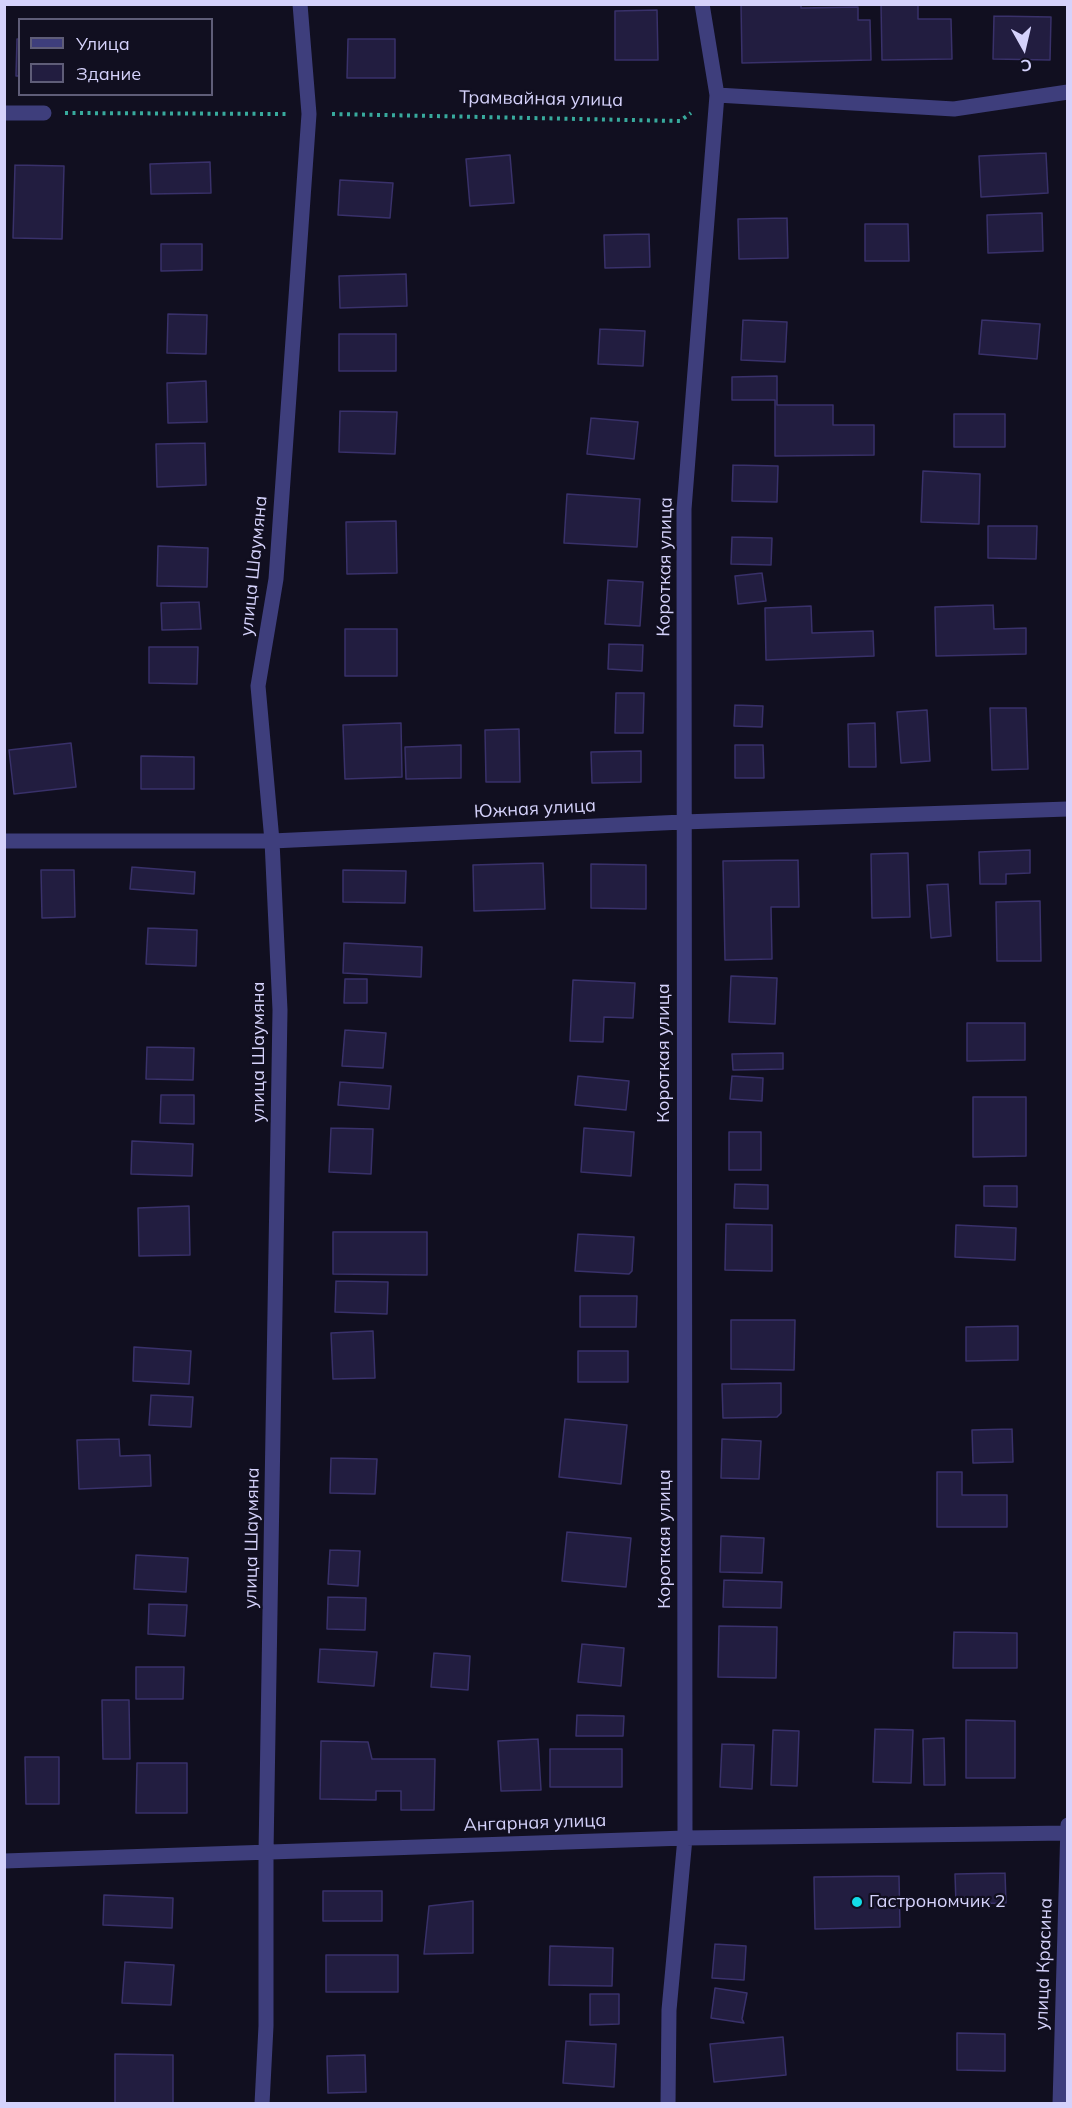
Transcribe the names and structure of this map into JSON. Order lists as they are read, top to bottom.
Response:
{
  "streets": {
    "street": [
      "улица Шаумяна",
      "Короткая улица",
      "Южная улица",
      "Ангарная улица",
      "улица Красина"
    ],
    "path": ["Трамвайная улица"]
  },
  "crossings": [
    ["Трамвайная улица", "улица Шаумяна"],
    ["Трамвайная улица", "Короткая улица"],
    ["улица Шаумяна", "Южная улица"],
    ["улица Шаумяна", "Ангарная улица"],
    ["Короткая улица", "Южная улица"],
    ["Короткая улица", "Ангарная улица"],
    ["Ангарная улица", "улица Красина"]
  ],
  "places": ["Гастрономчик 2"],
  "legend": ["Улица", "Здание"],
  "north": "bottom"
}
